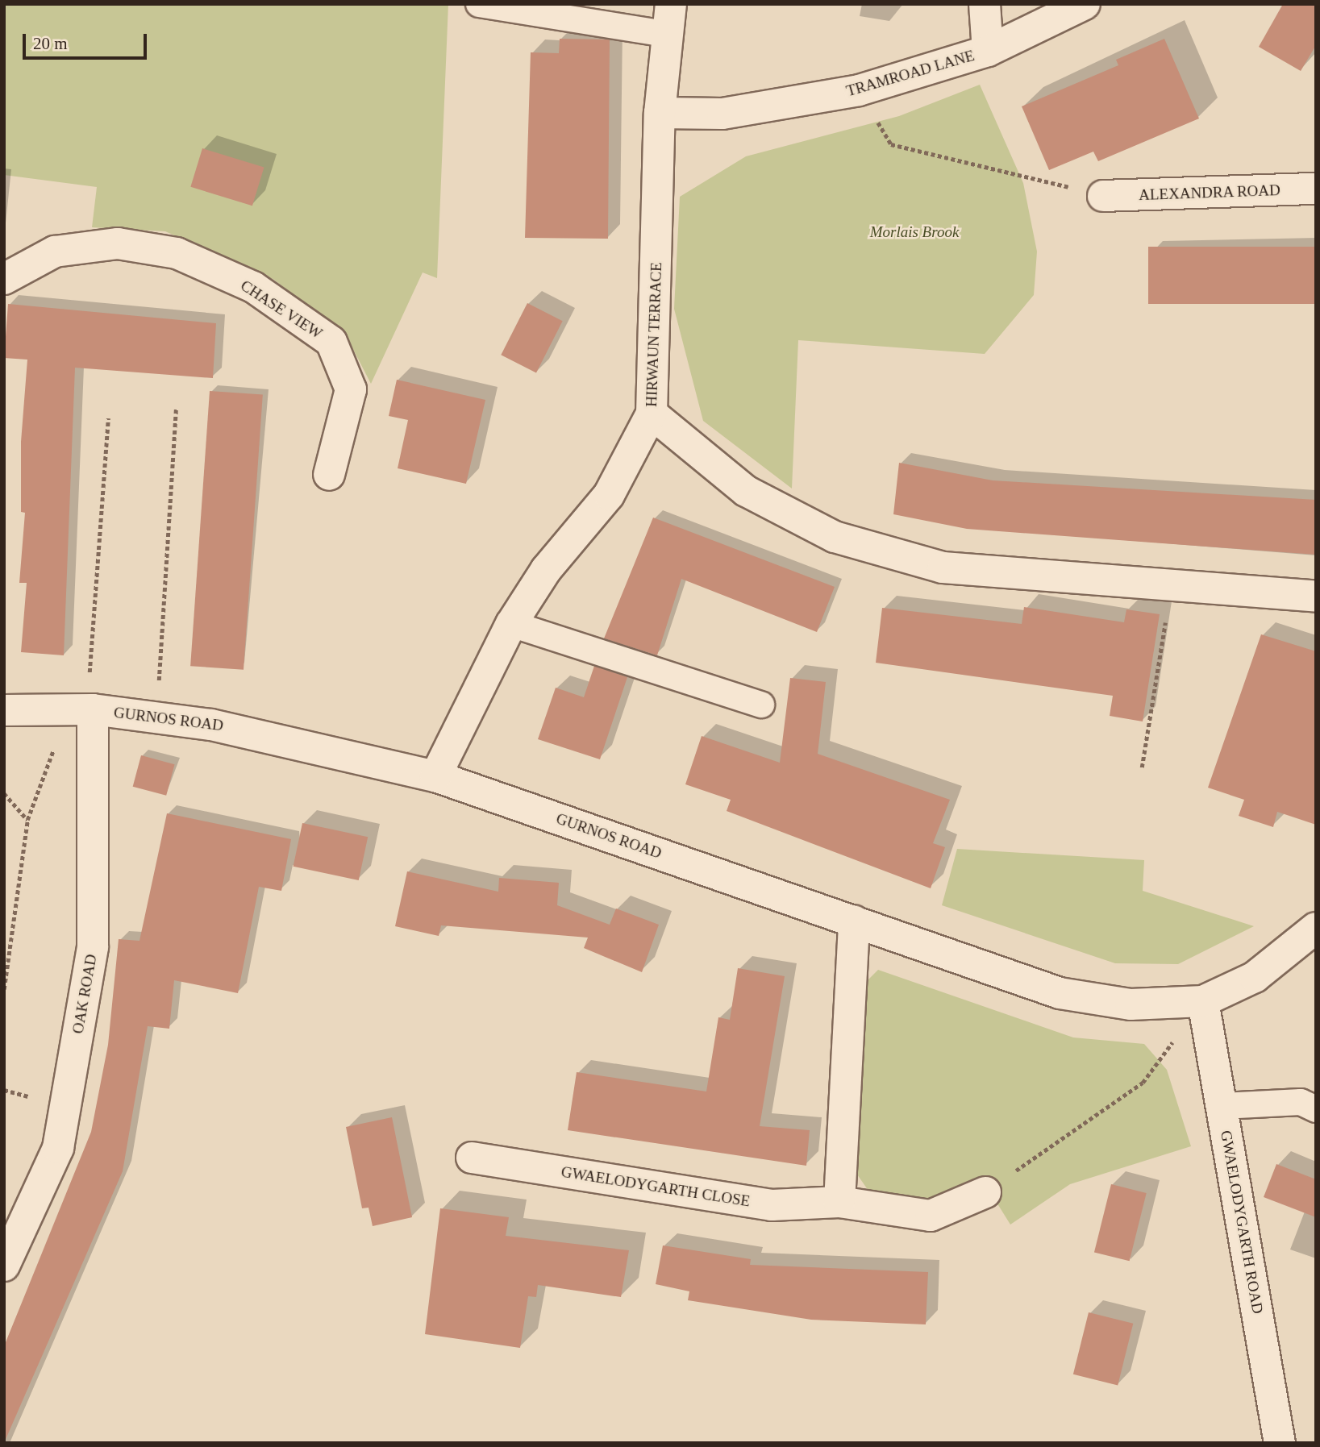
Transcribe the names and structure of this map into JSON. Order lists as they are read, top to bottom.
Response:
{
  "streets": {
    "street": [
      "TRAMROAD LANE",
      "ALEXANDRA ROAD",
      "CHASE VIEW",
      "HIRWAUN TERRACE",
      "GURNOS ROAD",
      "OAK ROAD",
      "GWAELODYGARTH CLOSE",
      "GWAELODYGARTH ROAD"
    ]
  },
  "crossings": [
    ["TRAMROAD LANE", "HIRWAUN TERRACE"],
    ["HIRWAUN TERRACE", "GURNOS ROAD"],
    ["GURNOS ROAD", "OAK ROAD"],
    ["GURNOS ROAD", "GWAELODYGARTH ROAD"]
  ],
  "parks": ["Morlais Brook"],
  "scale_bar": "20 m"
}
